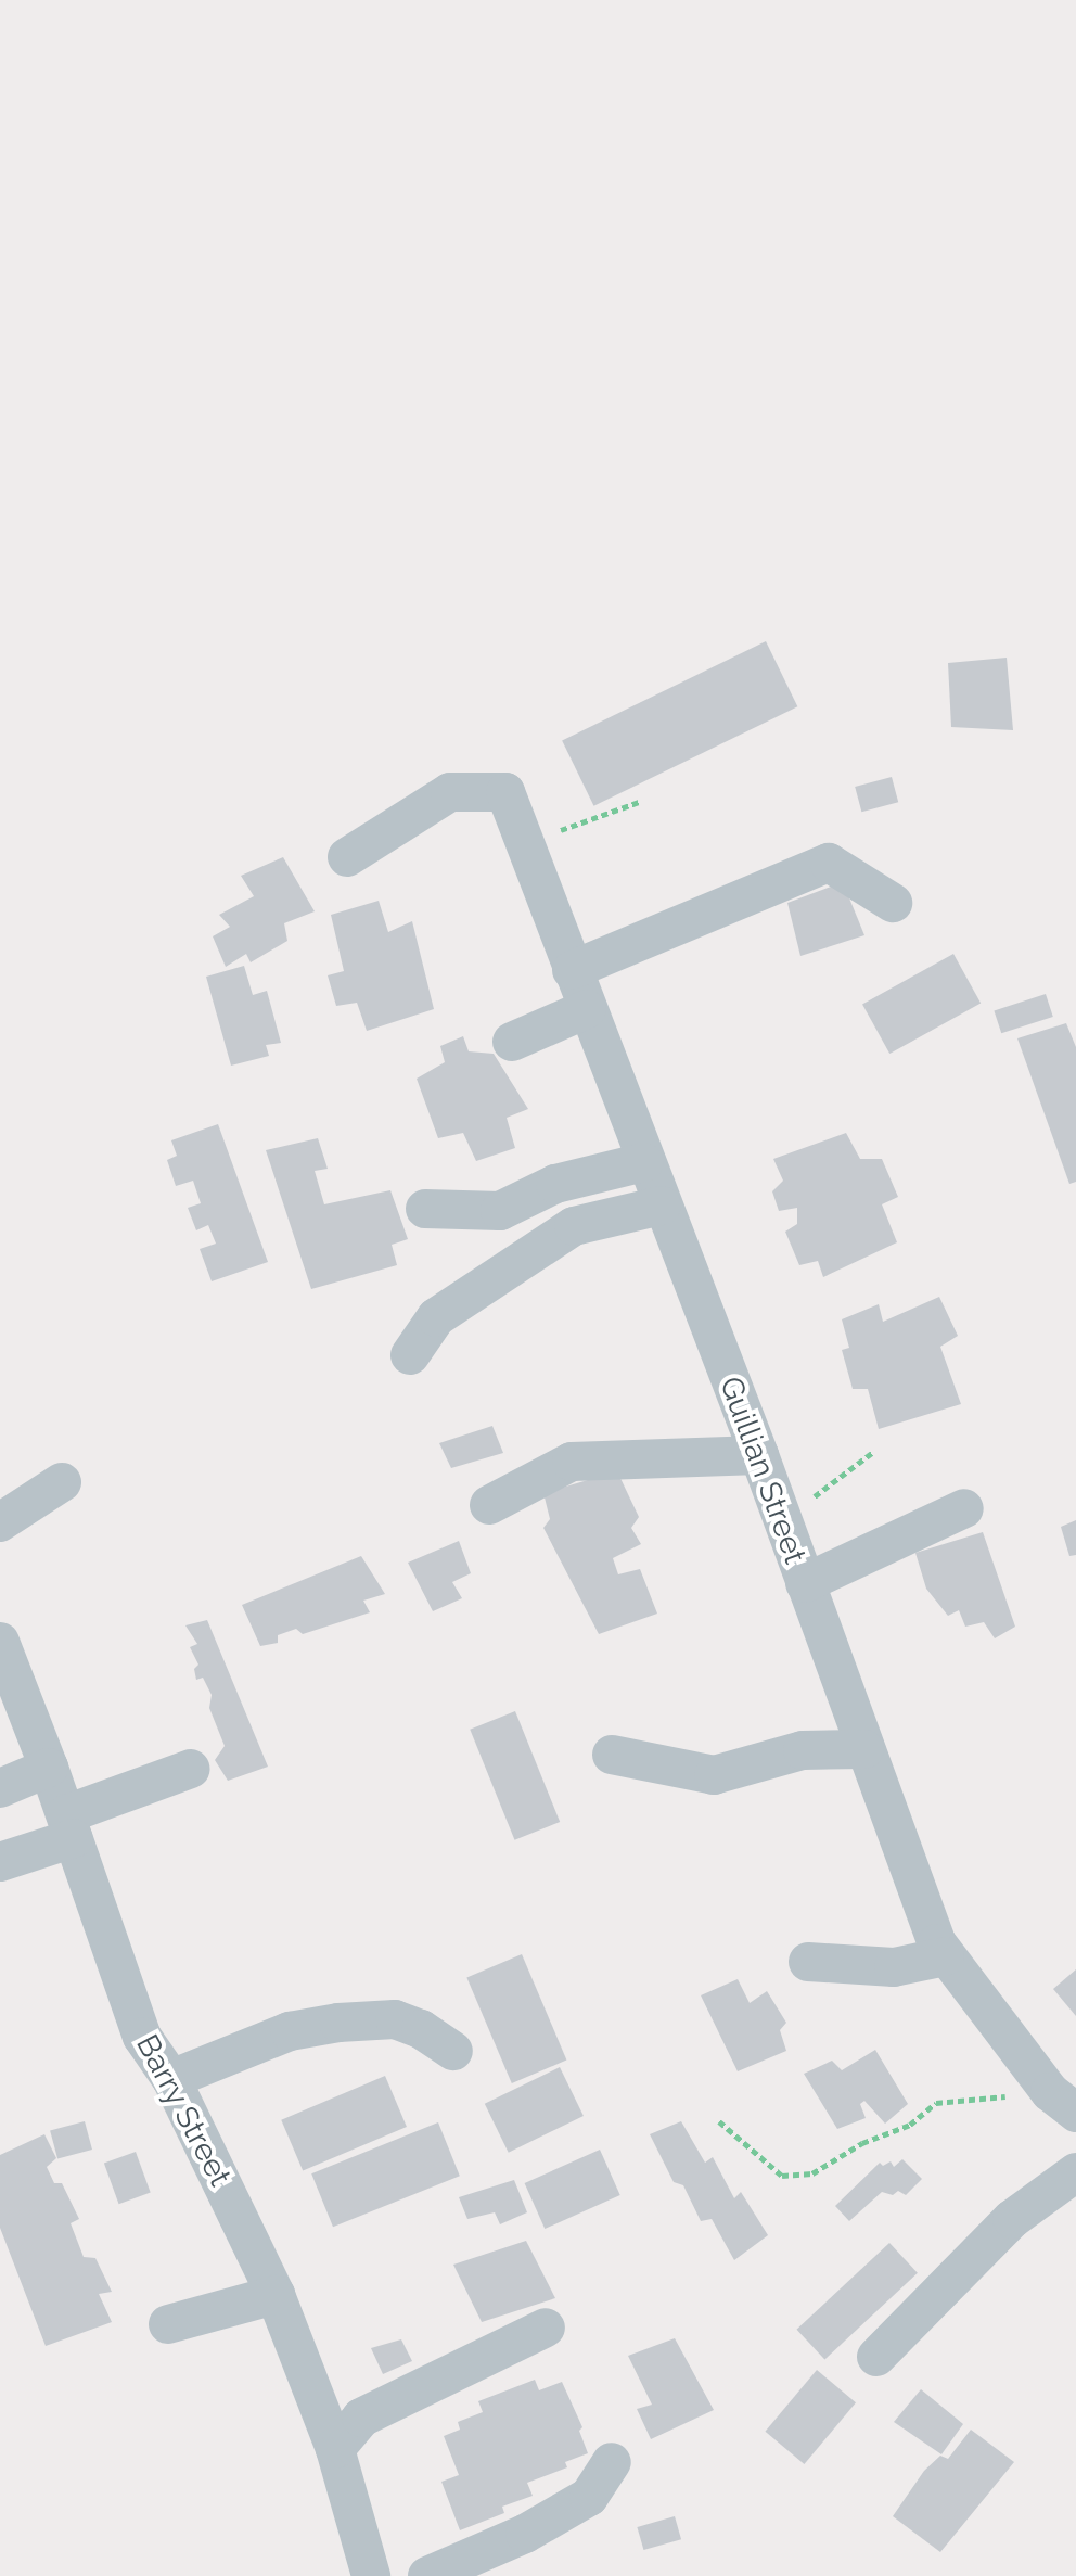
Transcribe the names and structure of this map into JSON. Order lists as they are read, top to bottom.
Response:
{
  "streets": {
    "street": ["Guillian Street", "Barry Street"]
  }
}
